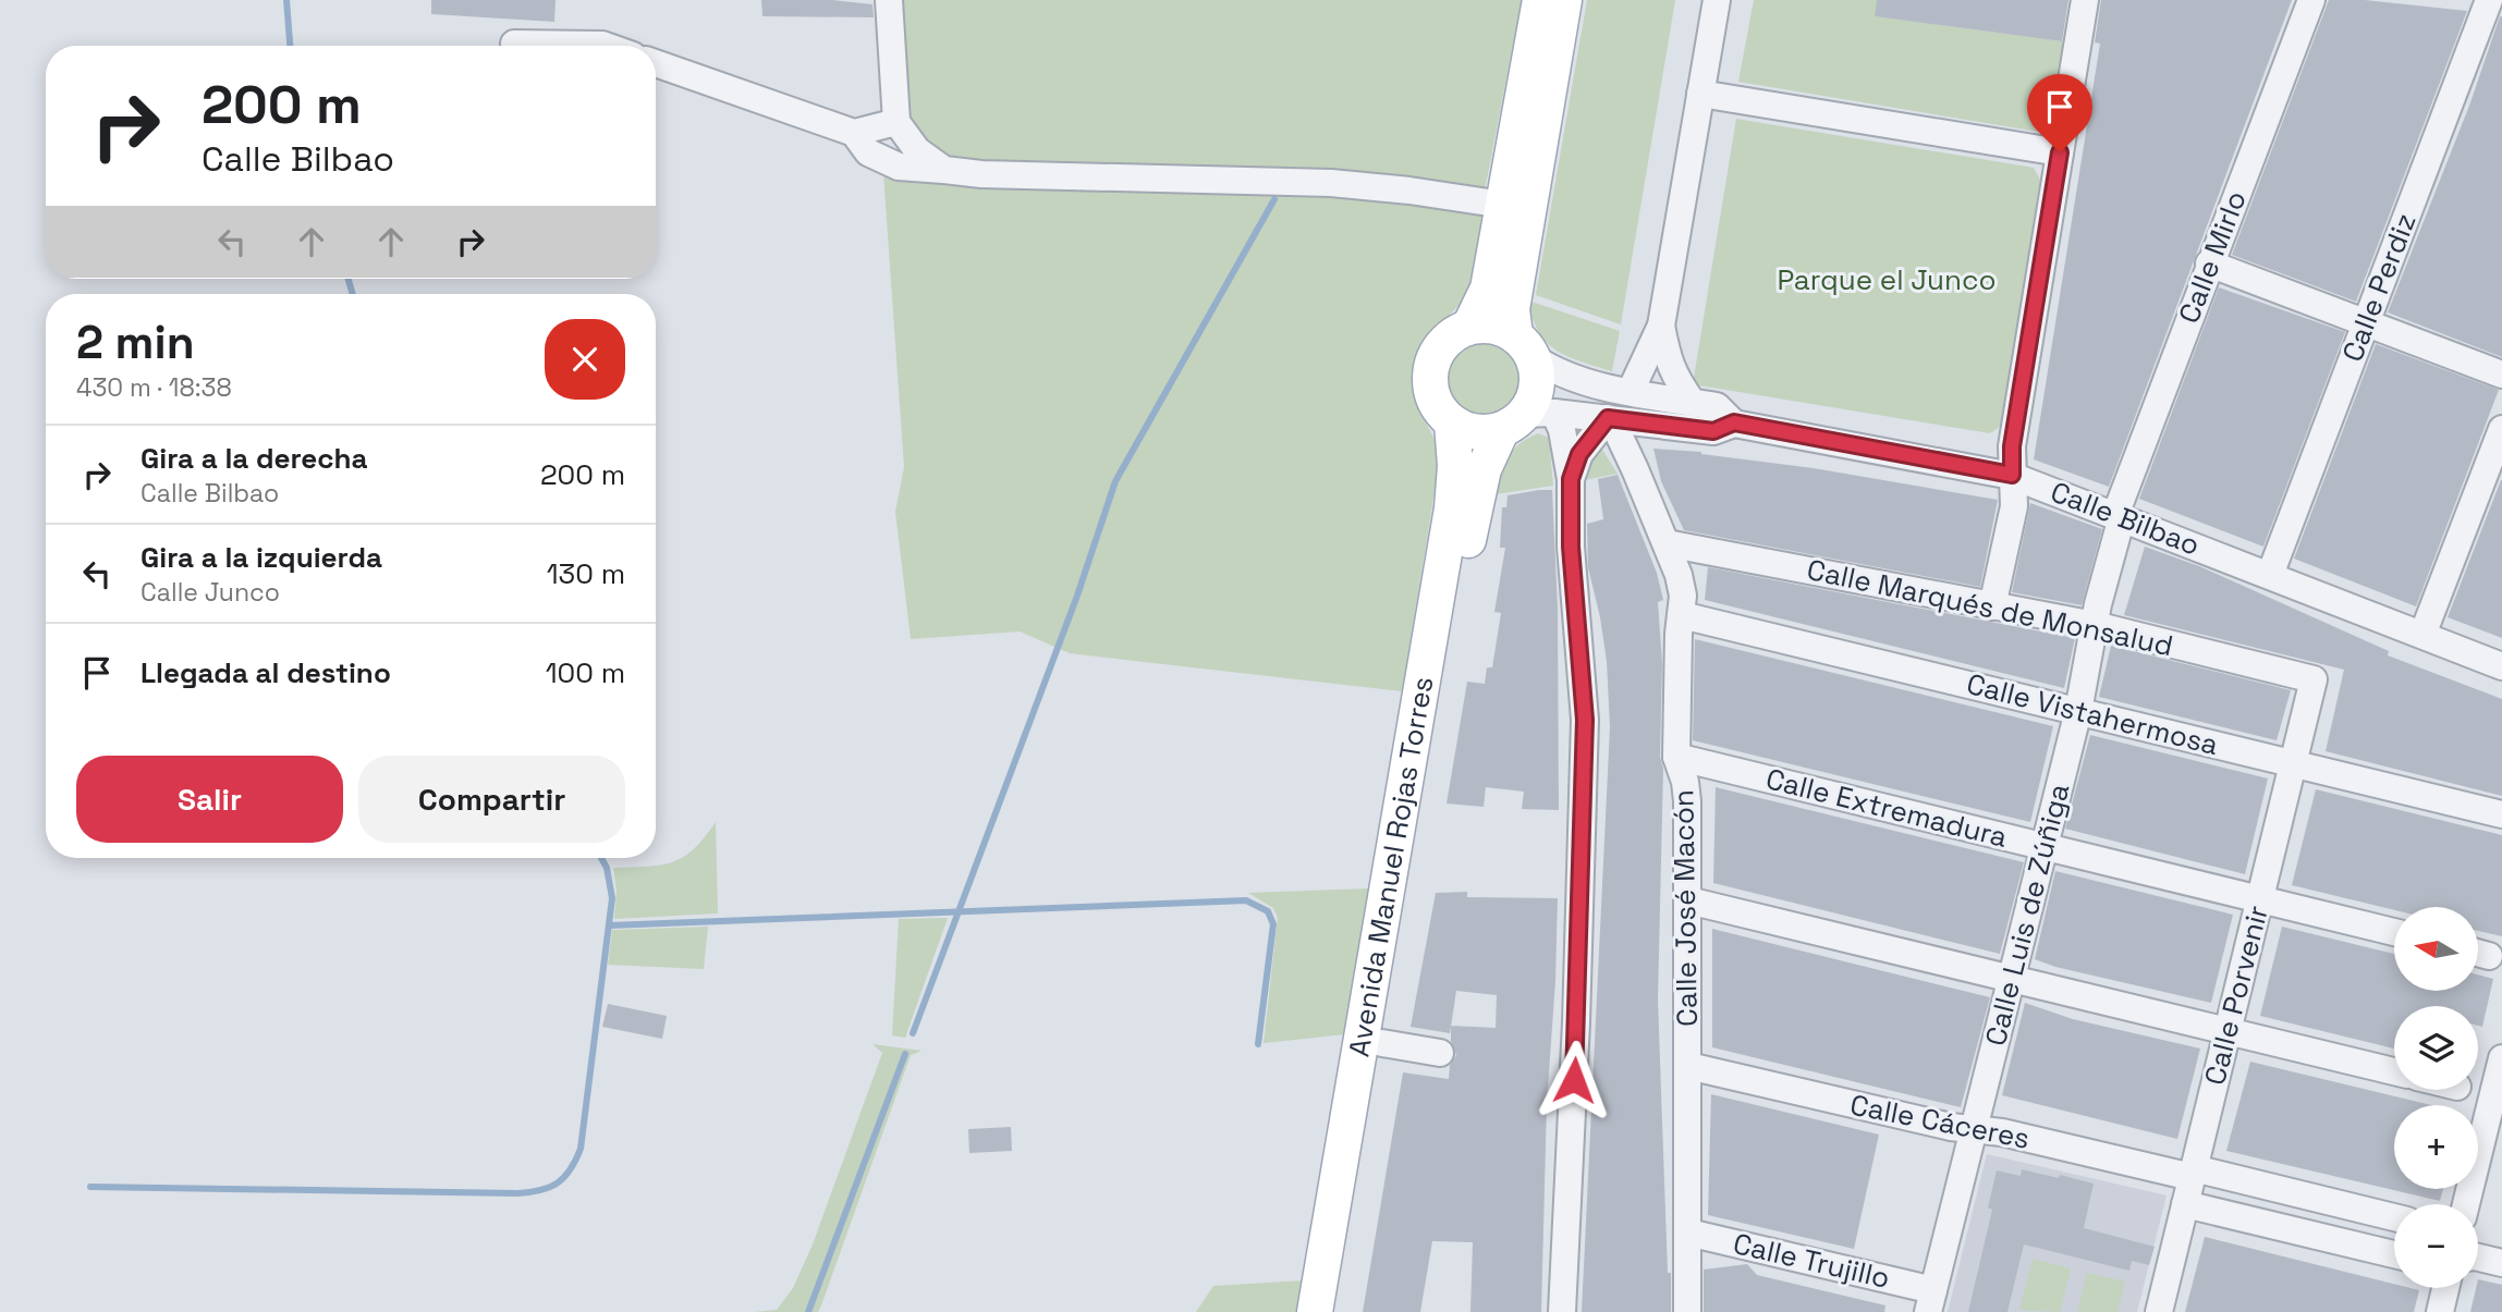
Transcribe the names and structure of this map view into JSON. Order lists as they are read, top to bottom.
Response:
{
  "streets": {
    "main road": ["Avenida Manuel Rojas Torres"],
    "street": [
      "Calle Mirlo",
      "Calle Perdiz",
      "Calle Bilbao",
      "Calle Marqués de Monsalud",
      "Calle Vistahermosa",
      "Calle Extremadura",
      "Calle José Macón",
      "Calle Luis de Zúñiga",
      "Calle Porvenir",
      "Calle Cáceres",
      "Calle Trujillo"
    ]
  },
  "crossings": [
    ["Calle Mirlo", "Calle Bilbao"],
    ["Calle Mirlo", "Calle Luis de Zúñiga"],
    ["Calle Perdiz", "Calle Bilbao"],
    ["Calle Bilbao", "Avenida Manuel Rojas Torres"],
    ["Calle Bilbao", "Calle José Macón"],
    ["Calle Bilbao", "Calle Luis de Zúñiga"],
    ["Calle Marqués de Monsalud", "Calle José Macón"],
    ["Calle Marqués de Monsalud", "Calle Luis de Zúñiga"],
    ["Calle Marqués de Monsalud", "Calle Porvenir"],
    ["Calle Vistahermosa", "Calle José Macón"],
    ["Calle Vistahermosa", "Calle Luis de Zúñiga"],
    ["Calle Vistahermosa", "Calle Porvenir"],
    ["Calle Extremadura", "Calle José Macón"],
    ["Calle Extremadura", "Calle Luis de Zúñiga"],
    ["Calle Extremadura", "Calle Porvenir"],
    ["Calle José Macón", "Calle Cáceres"],
    ["Calle José Macón", "Calle Trujillo"],
    ["Calle Luis de Zúñiga", "Calle Cáceres"],
    ["Calle Luis de Zúñiga", "Calle Trujillo"],
    ["Calle Porvenir", "Calle Cáceres"]
  ],
  "parks": ["Parque el Junco"],
  "north": "left",
  "page": {
    "turn": ["200 m", "Calle Bilbao"],
    "heading": ["2 min", "430 m · 18:38"],
    "list": [
      {
        "name": "Gira a la derecha",
        "note": "Calle Bilbao",
        "value": "200 m"
      },
      {
        "name": "Gira a la izquierda",
        "note": "Calle Junco",
        "value": "130 m"
      },
      {
        "name": "Llegada al destino",
        "value": "100 m"
      }
    ],
    "buttons": ["Salir", "Compartir"],
    "map_buttons": ["+", "−"]
  }
}
